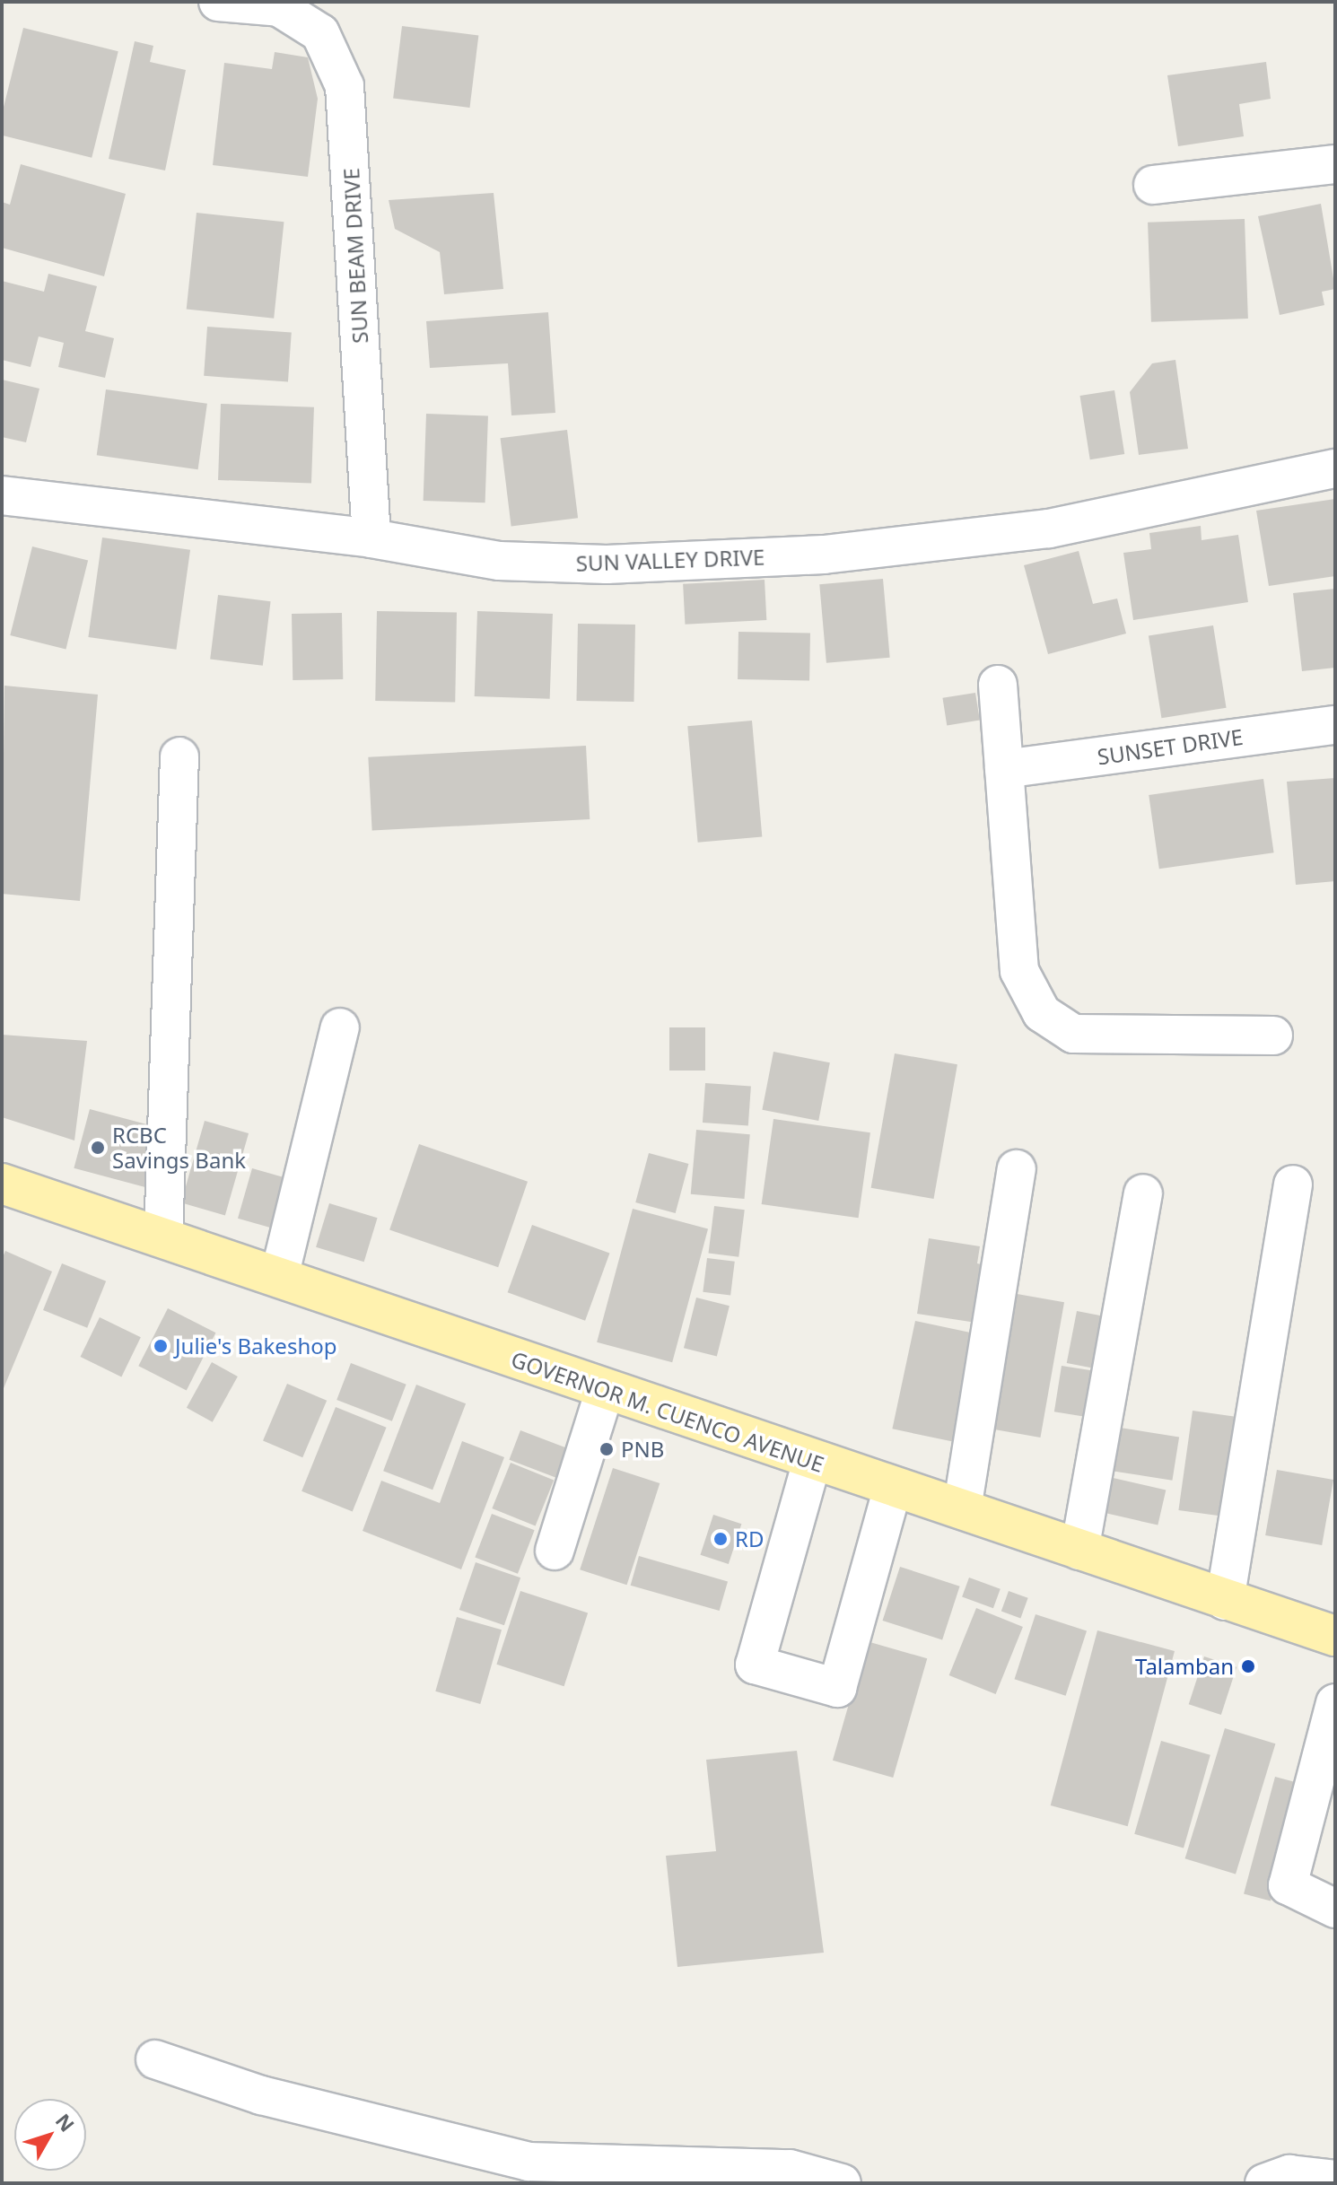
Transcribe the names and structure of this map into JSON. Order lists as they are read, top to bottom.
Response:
{
  "streets": {
    "main road": ["GOVERNOR M. CUENCO AVENUE"],
    "street": ["SUN BEAM DRIVE", "SUN VALLEY DRIVE", "SUNSET DRIVE"]
  },
  "crossings": [
    ["SUN BEAM DRIVE", "SUN VALLEY DRIVE"]
  ],
  "places": [
    "RCBC Savings Bank",
    "Julie's Bakeshop",
    "PNB",
    "RD",
    "Talamban"
  ],
  "north": "top right"
}
